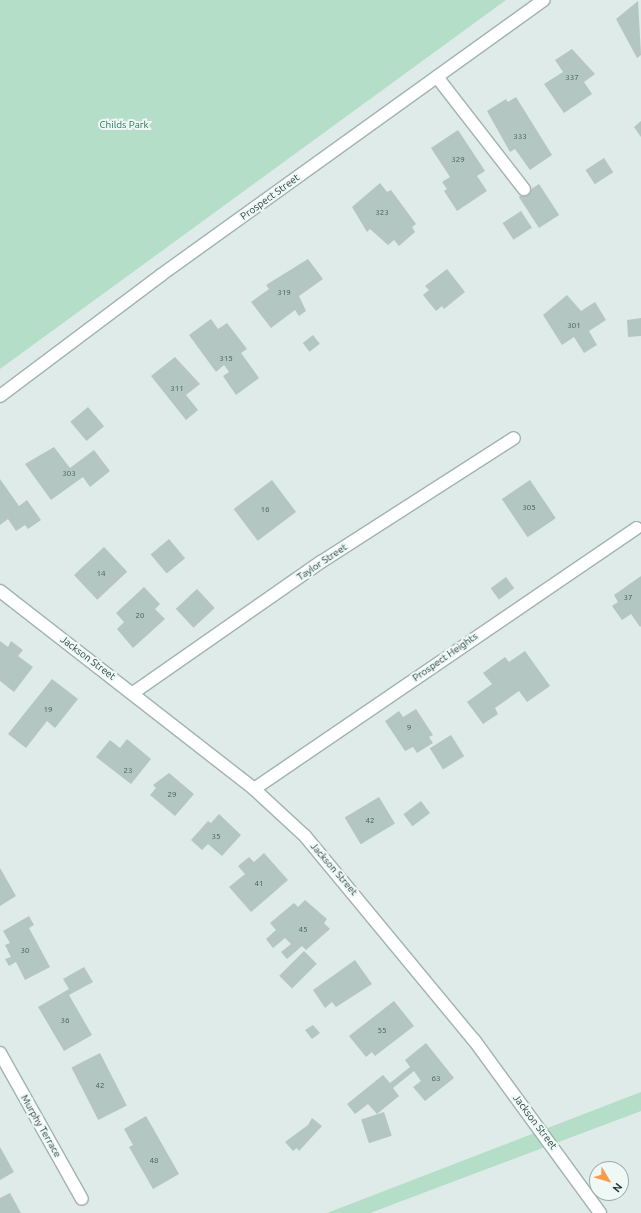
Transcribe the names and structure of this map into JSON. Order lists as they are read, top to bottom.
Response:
{
  "streets": {
    "street": [
      "Prospect Street",
      "Taylor Street",
      "Prospect Heights",
      "Jackson Street",
      "Murphy Terrace"
    ]
  },
  "crossings": [
    ["Taylor Street", "Jackson Street"],
    ["Prospect Heights", "Jackson Street"]
  ],
  "parks": ["Childs Park"],
  "house_numbers": [
    "337",
    "333",
    "329",
    "323",
    "319",
    "301",
    "315",
    "311",
    "303",
    "305",
    "16",
    "14",
    "37",
    "20",
    "19",
    "9",
    "23",
    "29",
    "42",
    "35",
    "41",
    "45",
    "30",
    "36",
    "55",
    "63",
    "42",
    "48"
  ],
  "north": "bottom right"
}
